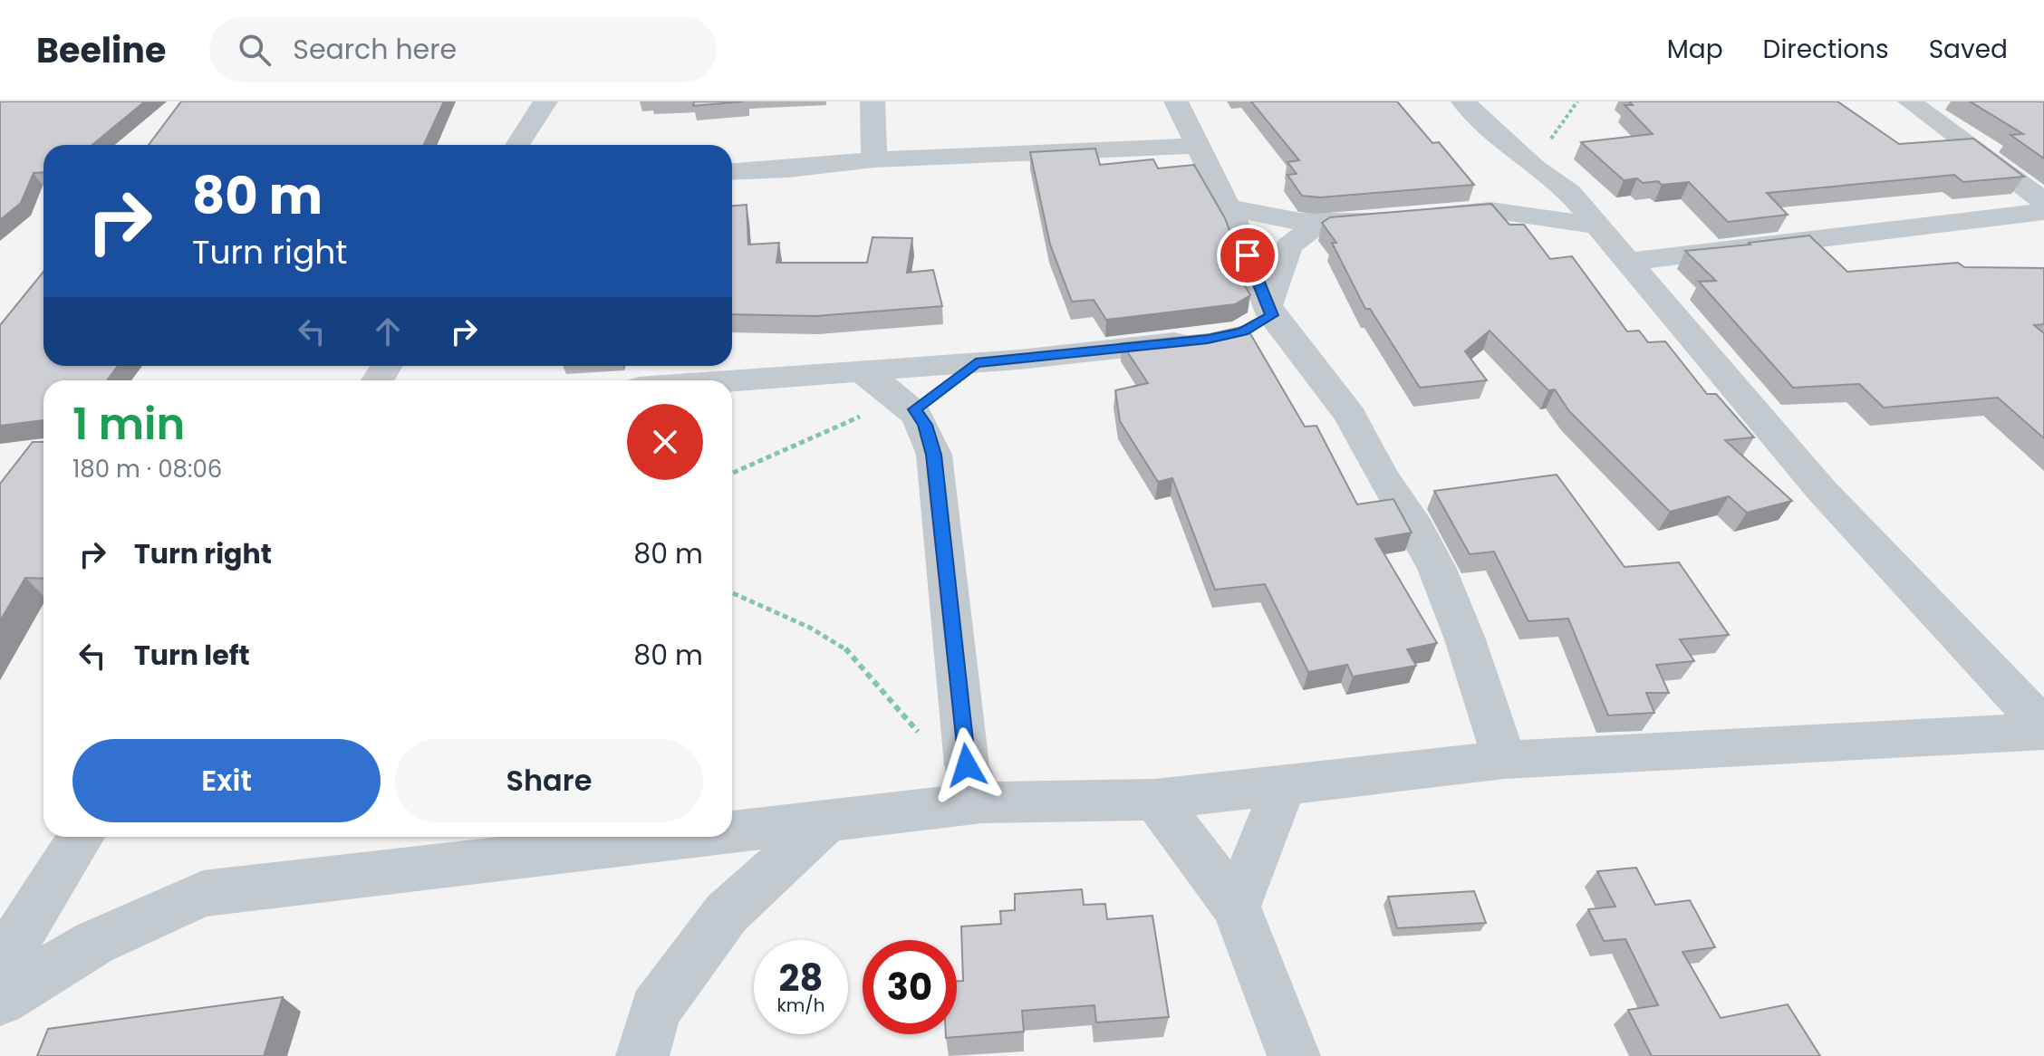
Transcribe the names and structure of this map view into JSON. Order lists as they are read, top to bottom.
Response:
{
  "page": {
    "header": "Beeline",
    "search": "Search here",
    "nav": ["Map", "Directions", "Saved"],
    "turn": ["80 m", "Turn right"],
    "heading": ["1 min", "180 m · 08:06"],
    "list": [
      {
        "name": "Turn right",
        "value": "80 m"
      },
      {
        "name": "Turn left",
        "value": "80 m"
      }
    ],
    "buttons": ["Exit", "Share"],
    "speed": "28 km/h",
    "limit": "30"
  }
}
